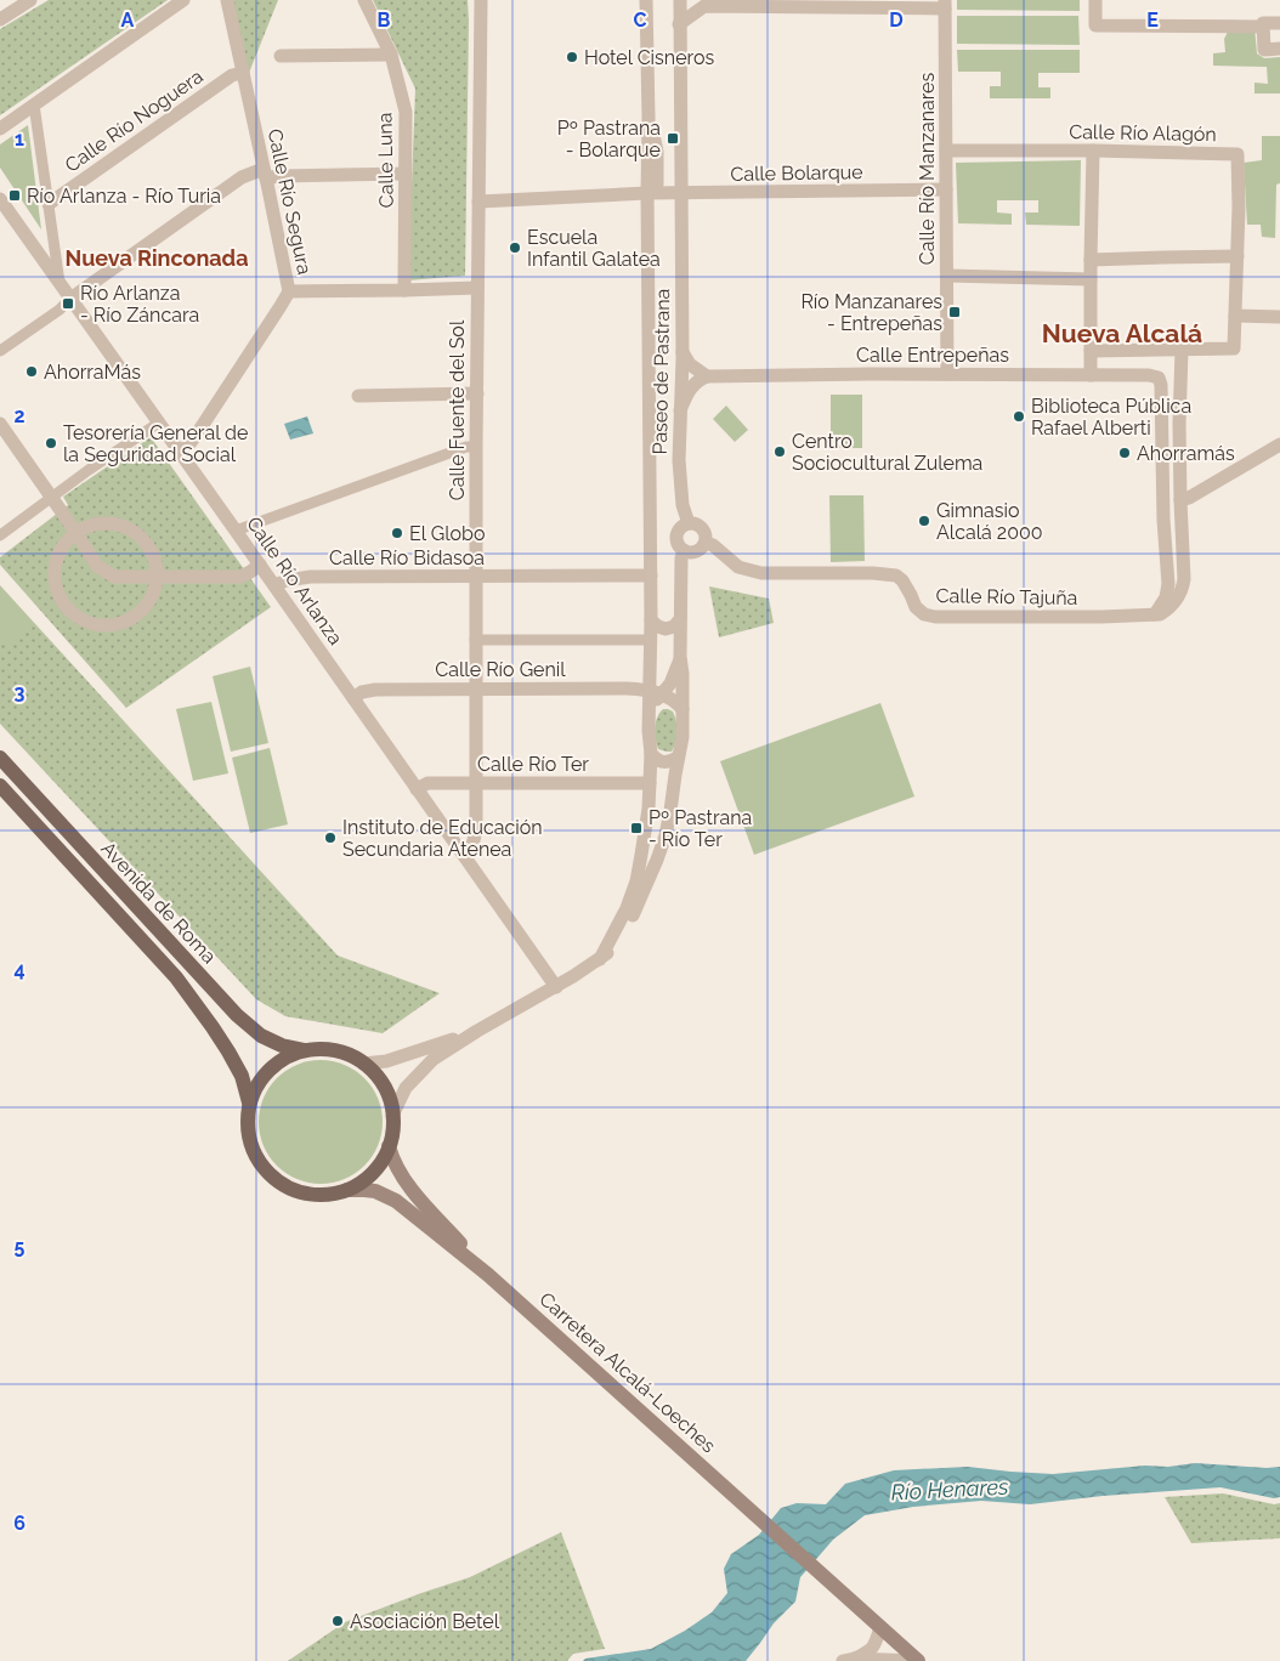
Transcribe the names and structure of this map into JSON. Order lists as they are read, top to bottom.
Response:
{
  "streets": {
    "main road": ["Avenida de Roma", "Carretera Alcalá-Loeches"],
    "street": [
      "Calle Río Noguera",
      "Calle Río Alagón",
      "Calle Luna",
      "Calle Río Manzanares",
      "Calle Bolarque",
      "Calle Río Segura",
      "Calle Entrepeñas",
      "Paseo de Pastrana",
      "Calle Fuente del Sol",
      "Calle Río Bidasoa",
      "Calle Río Arlanza",
      "Calle Río Tajuña",
      "Calle Río Genil",
      "Calle Río Ter"
    ]
  },
  "crossings": [
    ["Calle Río Noguera", "Calle Río Segura"],
    ["Calle Río Alagón", "Calle Río Manzanares"],
    ["Calle Río Manzanares", "Calle Bolarque"],
    ["Calle Río Manzanares", "Calle Entrepeñas"],
    ["Calle Bolarque", "Paseo de Pastrana"],
    ["Calle Bolarque", "Calle Fuente del Sol"],
    ["Calle Río Segura", "Calle Río Arlanza"],
    ["Paseo de Pastrana", "Calle Río Bidasoa"],
    ["Paseo de Pastrana", "Calle Río Tajuña"],
    ["Paseo de Pastrana", "Calle Río Genil"],
    ["Paseo de Pastrana", "Calle Río Ter"],
    ["Calle Fuente del Sol", "Calle Río Bidasoa"],
    ["Calle Fuente del Sol", "Calle Río Arlanza"],
    ["Calle Fuente del Sol", "Calle Río Genil"],
    ["Calle Fuente del Sol", "Calle Río Ter"],
    ["Calle Río Bidasoa", "Calle Río Arlanza"],
    ["Calle Río Arlanza", "Calle Río Genil"],
    ["Calle Río Arlanza", "Calle Río Ter"],
    ["Avenida de Roma", "Carretera Alcalá-Loeches"]
  ],
  "districts": ["Nueva Rinconada", "Nueva Alcalá"],
  "water": ["Río Henares"],
  "places": {
    "other": [
      "Hotel Cisneros",
      "Escuela Infantil Galatea",
      "AhorraMás",
      "Biblioteca Pública Rafael Alberti",
      "Tesorería General de la Seguridad Social",
      "Centro Sociocultural Zulema",
      "Ahorramás",
      "Gimnasio Alcalá 2000",
      "El Globo",
      "Instituto de Educación Secundaria Atenea",
      "Asociación Betel"
    ],
    "transit": [
      "Pº Pastrana - Bolarque",
      "Río Arlanza - Río Turia",
      "Río Arlanza - Río Záncara",
      "Río Manzanares - Entrepeñas",
      "Pº Pastrana - Río Ter"
    ]
  },
  "grid": {
    "columns": [
      "A",
      "B",
      "C",
      "D",
      "E"
    ],
    "rows": [
      "1",
      "2",
      "3",
      "4",
      "5",
      "6"
    ]
  }
}
